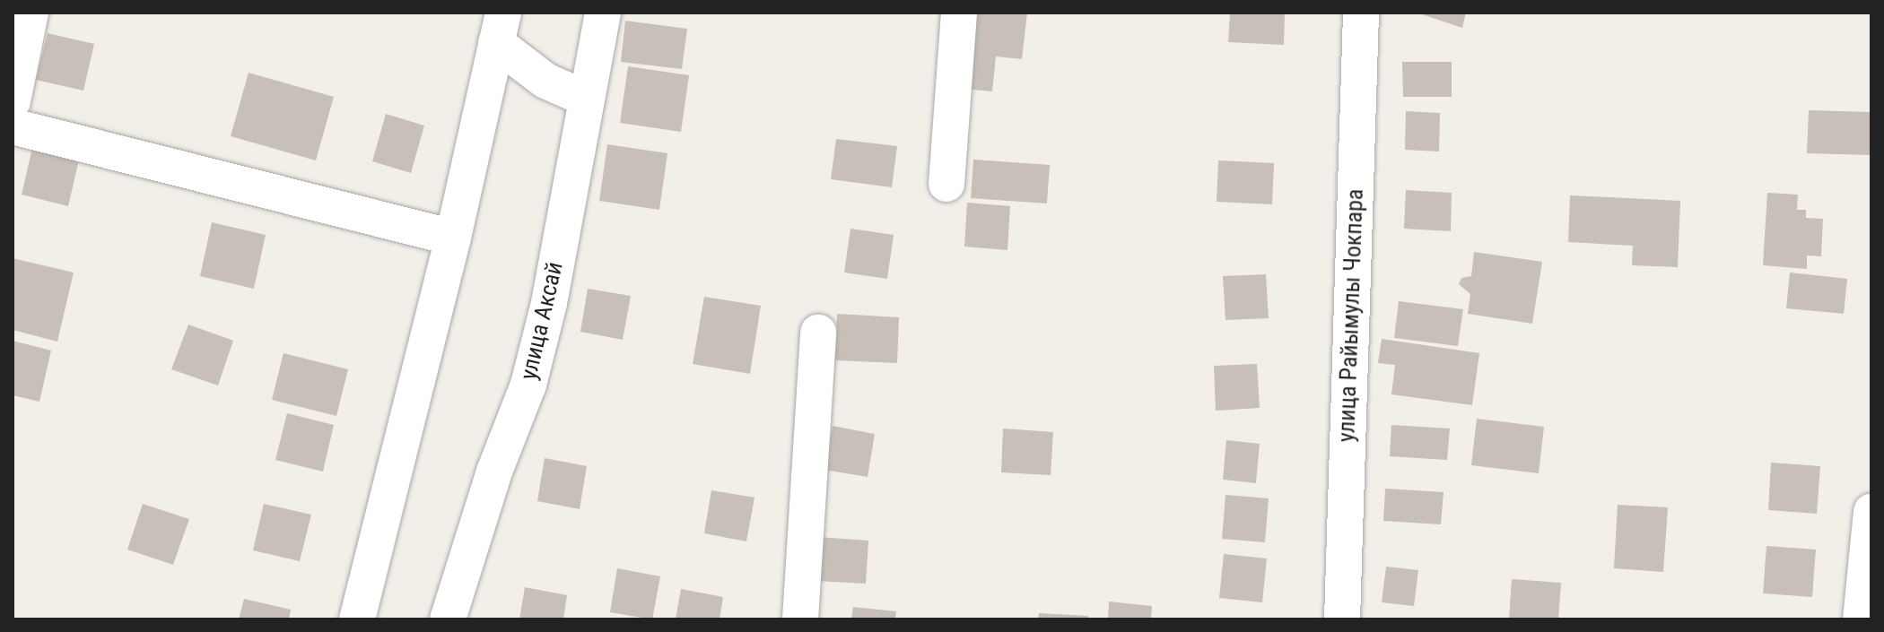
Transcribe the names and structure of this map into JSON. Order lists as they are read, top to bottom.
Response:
{
  "streets": {
    "street": ["улица Райымулы Чокпара", "улица Аксай"]
  }
}
